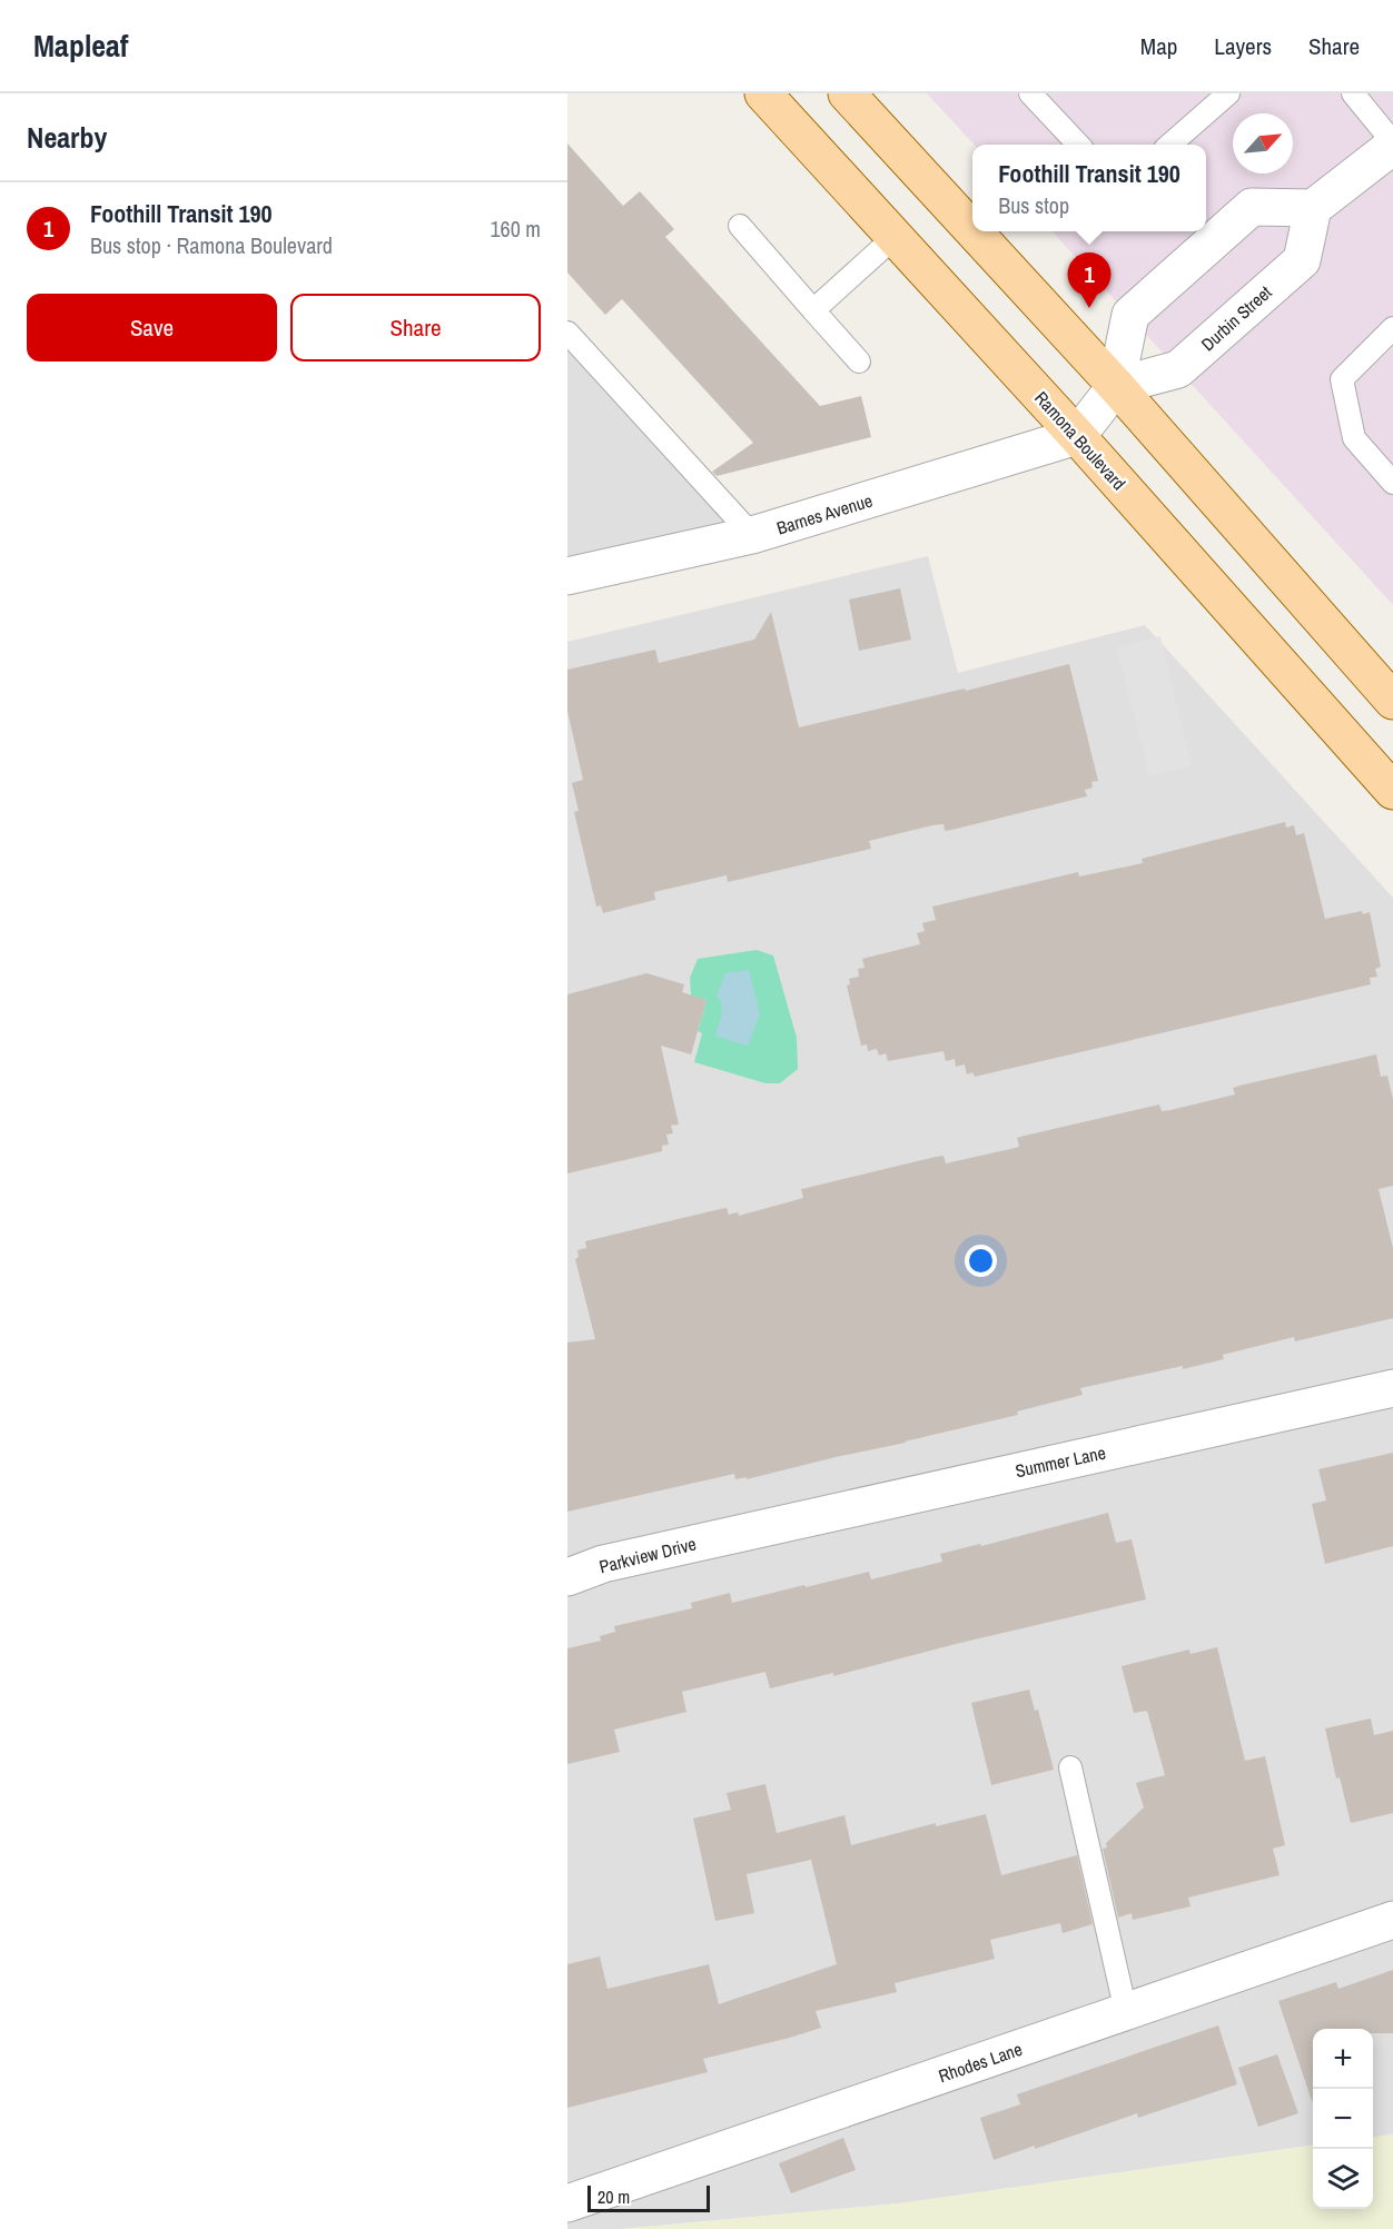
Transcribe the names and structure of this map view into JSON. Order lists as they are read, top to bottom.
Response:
{
  "streets": {
    "main road": ["Ramona Boulevard"],
    "street": [
      "Durbin Street",
      "Barnes Avenue",
      "Summer Lane",
      "Parkview Drive",
      "Rhodes Lane"
    ]
  },
  "crossings": [
    ["Ramona Boulevard", "Barnes Avenue"],
    ["Summer Lane", "Parkview Drive"]
  ],
  "scale_bar": "20 m",
  "north": "top right",
  "page": {
    "header": "Mapleaf",
    "nav": ["Map", "Layers", "Share"],
    "heading": "Nearby",
    "popup": ["Foothill Transit 190", "Bus stop"],
    "list": [
      {
        "mark": "1",
        "name": "Foothill Transit 190",
        "note": "Bus stop · Ramona Boulevard",
        "value": "160 m"
      }
    ],
    "pins": "1",
    "buttons": ["Save", "Share"],
    "map_buttons": ["+", "−"],
    "scale": "20 m"
  }
}
